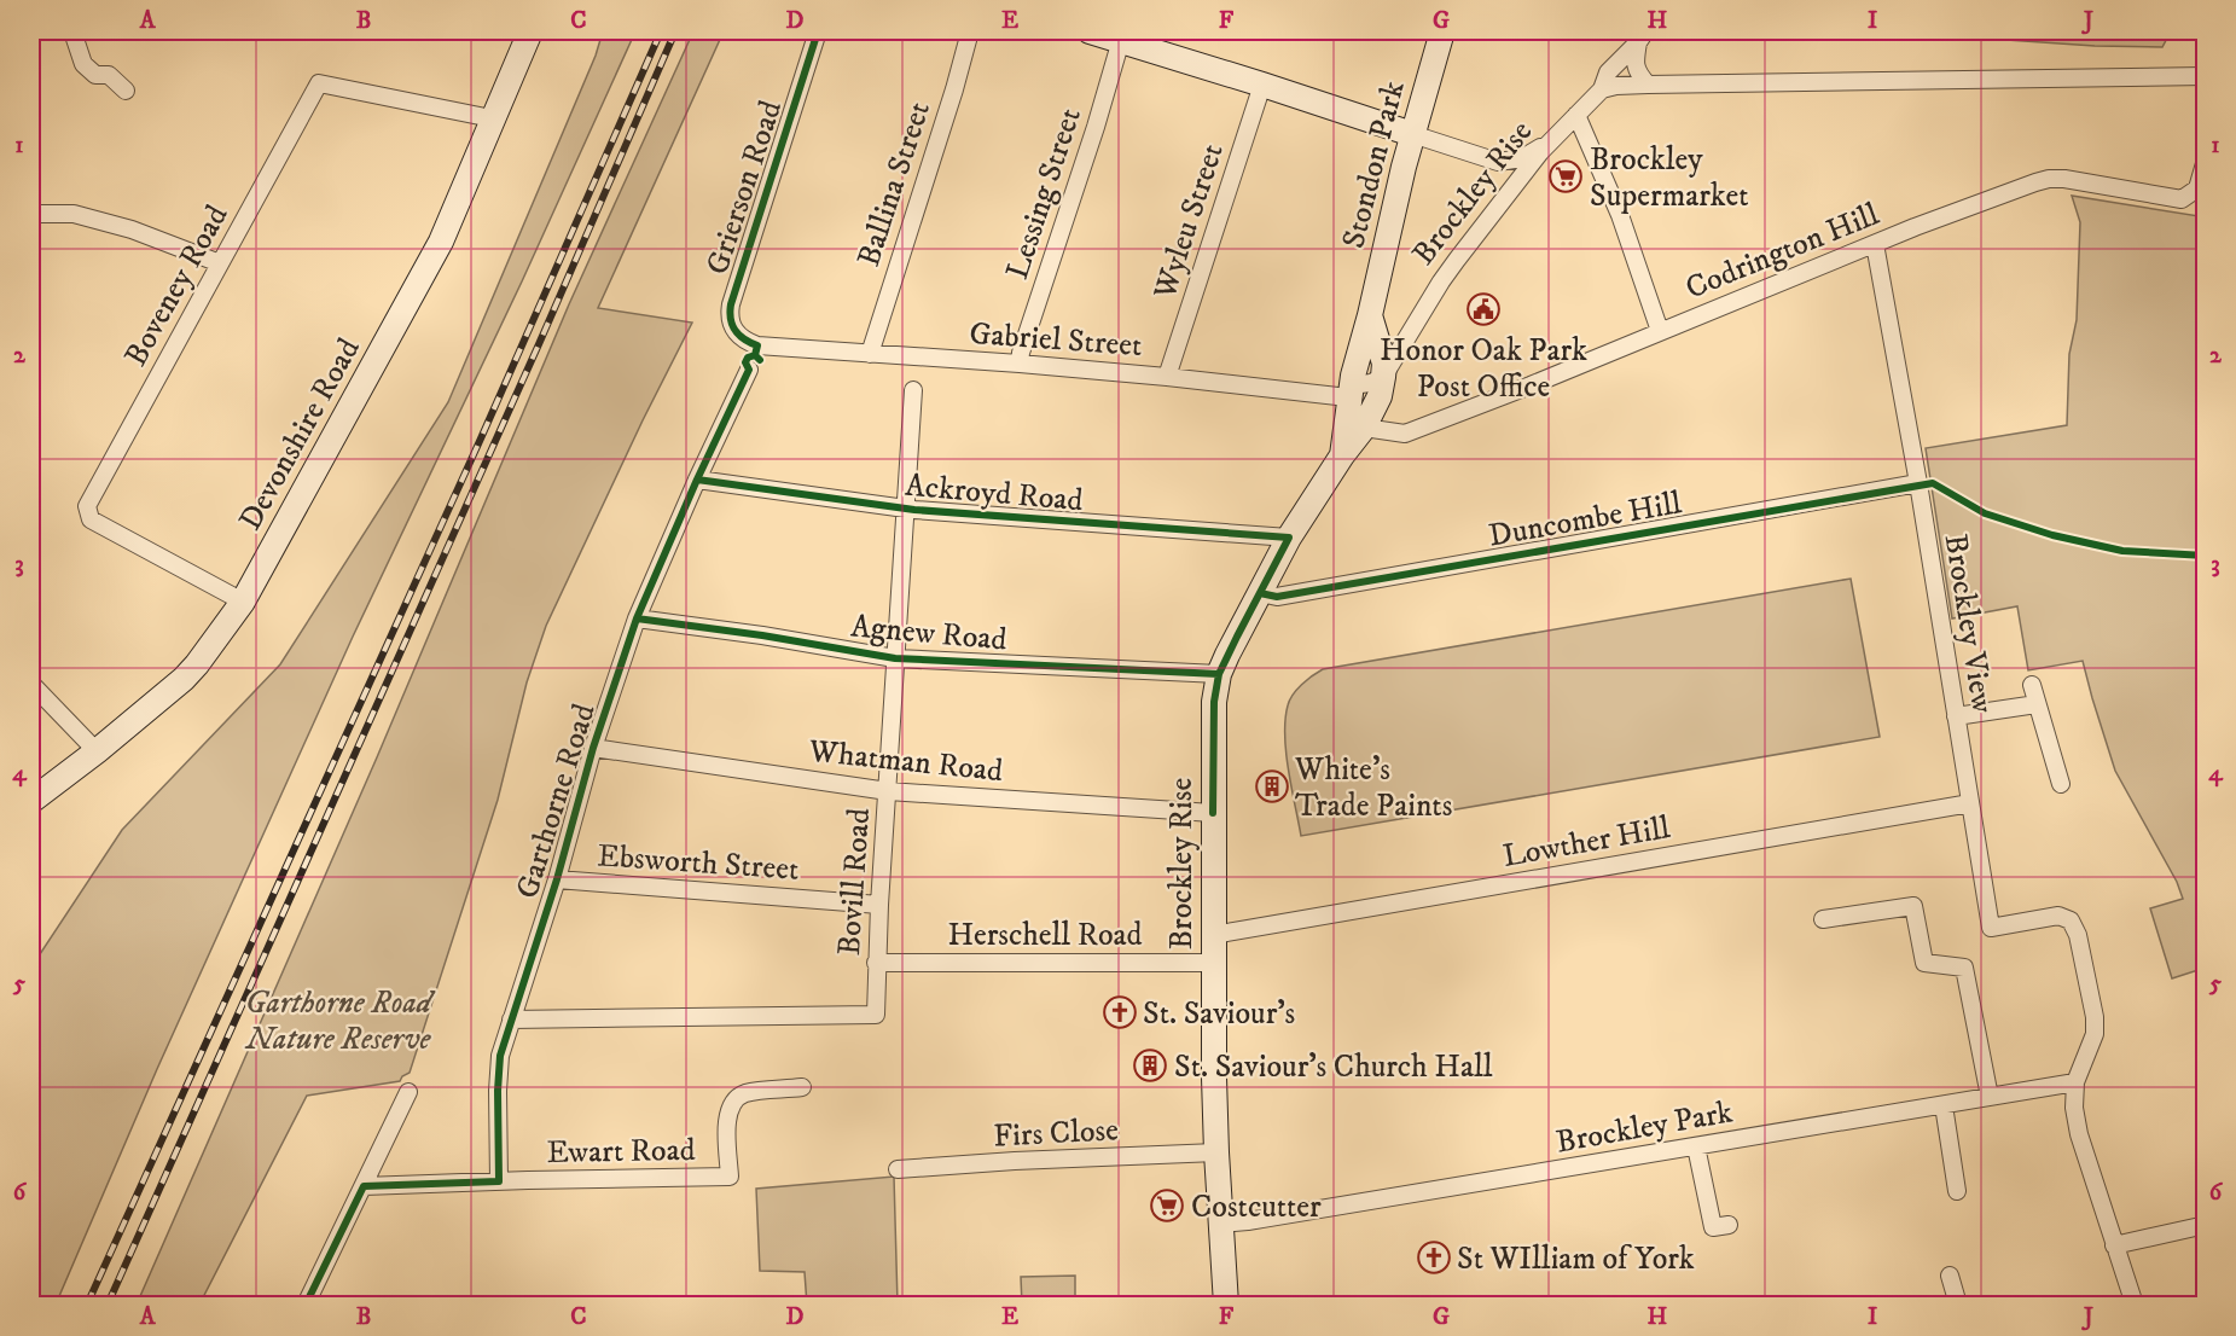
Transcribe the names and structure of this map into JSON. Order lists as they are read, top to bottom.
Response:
{
  "streets": {
    "main road": ["Stondon Park", "Brockley Rise", "Devonshire Road"],
    "street": [
      "Ballina Street",
      "Grierson Road",
      "Lessing Street",
      "Wyleu Street",
      "Codrington Hill",
      "Boveney Road",
      "Gabriel Street",
      "Ackroyd Road",
      "Duncombe Hill",
      "Brockley View",
      "Agnew Road",
      "Whatman Road",
      "Garthorne Road",
      "Lowther Hill",
      "Ebsworth Street",
      "Bovill Road",
      "Herschell Road",
      "Brockley Park",
      "Firs Close",
      "Ewart Road"
    ]
  },
  "crossings": [
    ["Stondon Park", "Brockley Rise"],
    ["Stondon Park", "Codrington Hill"],
    ["Stondon Park", "Gabriel Street"],
    ["Ballina Street", "Gabriel Street"],
    ["Grierson Road", "Gabriel Street"],
    ["Brockley Rise", "Ackroyd Road"],
    ["Brockley Rise", "Duncombe Hill"],
    ["Brockley Rise", "Agnew Road"],
    ["Brockley Rise", "Whatman Road"],
    ["Brockley Rise", "Lowther Hill"],
    ["Brockley Rise", "Herschell Road"],
    ["Brockley Rise", "Brockley Park"],
    ["Brockley Rise", "Firs Close"],
    ["Lessing Street", "Gabriel Street"],
    ["Wyleu Street", "Gabriel Street"],
    ["Codrington Hill", "Brockley View"],
    ["Boveney Road", "Devonshire Road"],
    ["Ackroyd Road", "Garthorne Road"],
    ["Ackroyd Road", "Bovill Road"],
    ["Duncombe Hill", "Brockley View"],
    ["Brockley View", "Lowther Hill"],
    ["Brockley View", "Brockley Park"],
    ["Agnew Road", "Garthorne Road"],
    ["Agnew Road", "Bovill Road"],
    ["Whatman Road", "Garthorne Road"],
    ["Whatman Road", "Bovill Road"],
    ["Garthorne Road", "Ebsworth Street"],
    ["Garthorne Road", "Bovill Road"],
    ["Garthorne Road", "Ewart Road"],
    ["Ebsworth Street", "Bovill Road"],
    ["Bovill Road", "Herschell Road"]
  ],
  "parks": ["Garthorne Road Nature Reserve"],
  "places": {
    "supermarket": ["Brockley Supermarket", "Costcutter"],
    "public building": ["Honor Oak Park Post Office"],
    "building": ["White's Trade Paints", "St. Saviour's Church Hall"],
    "church": ["St. Saviour's", "St WIlliam of York"]
  },
  "grid": {
    "columns": [
      "A",
      "B",
      "C",
      "D",
      "E",
      "F",
      "G",
      "H",
      "I",
      "J"
    ],
    "rows": [
      "1",
      "2",
      "3",
      "4",
      "5",
      "6"
    ]
  }
}
